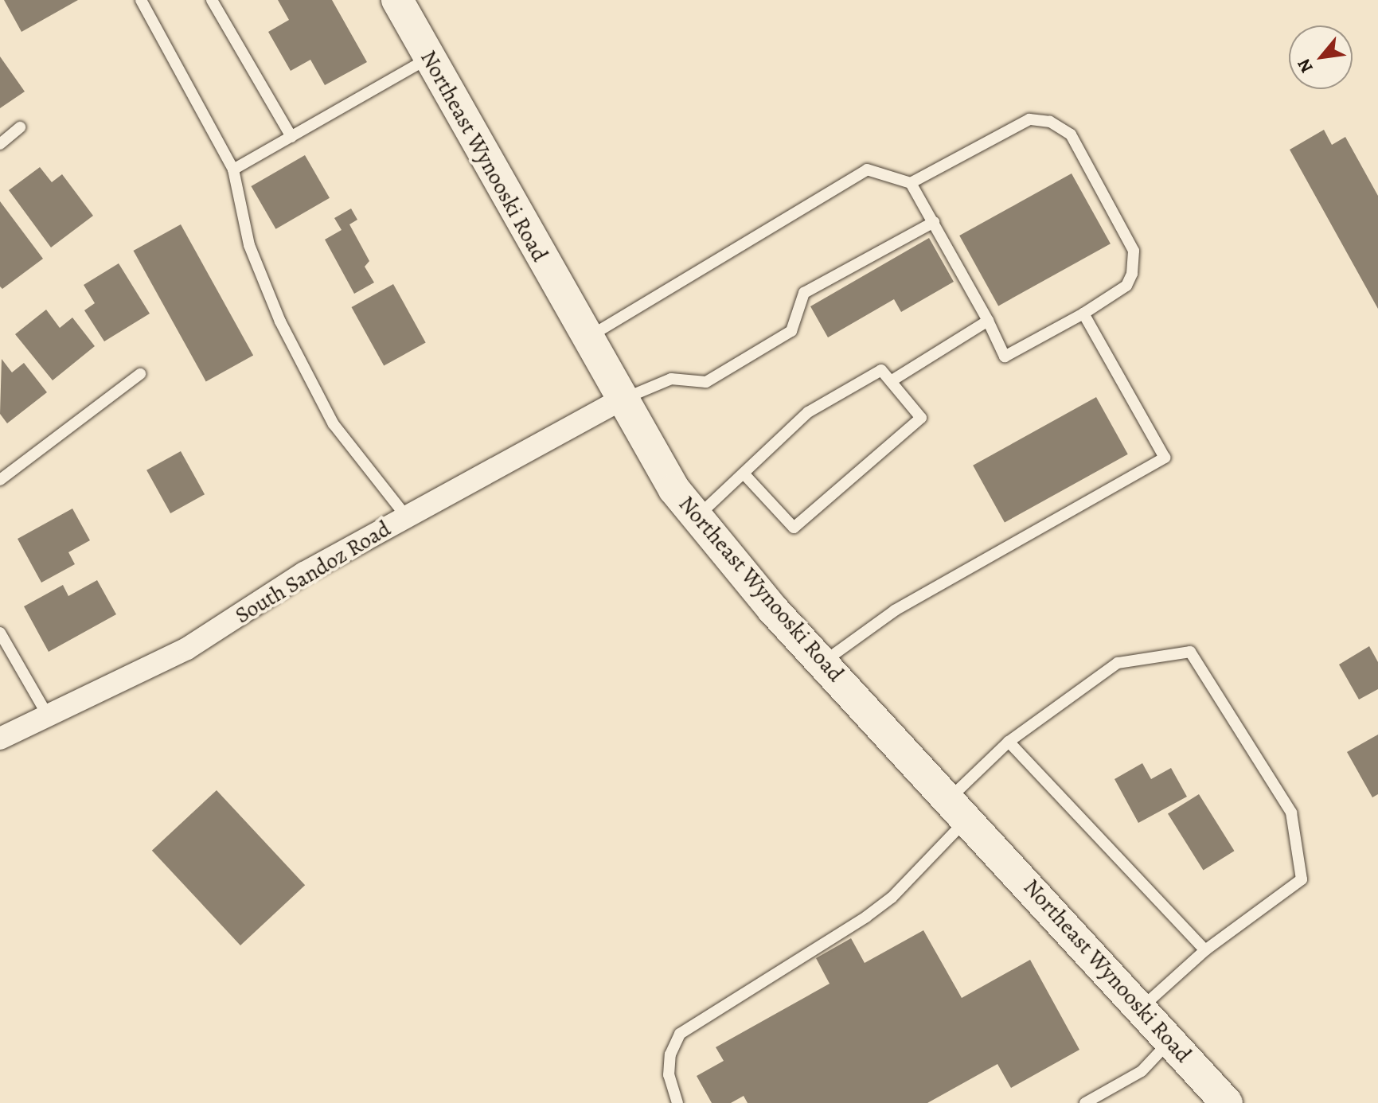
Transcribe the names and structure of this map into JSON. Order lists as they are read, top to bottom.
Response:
{
  "streets": {
    "main road": ["Northeast Wynooski Road"],
    "street": ["South Sandoz Road"]
  },
  "crossings": [
    ["Northeast Wynooski Road", "South Sandoz Road"]
  ],
  "north": "bottom left"
}
